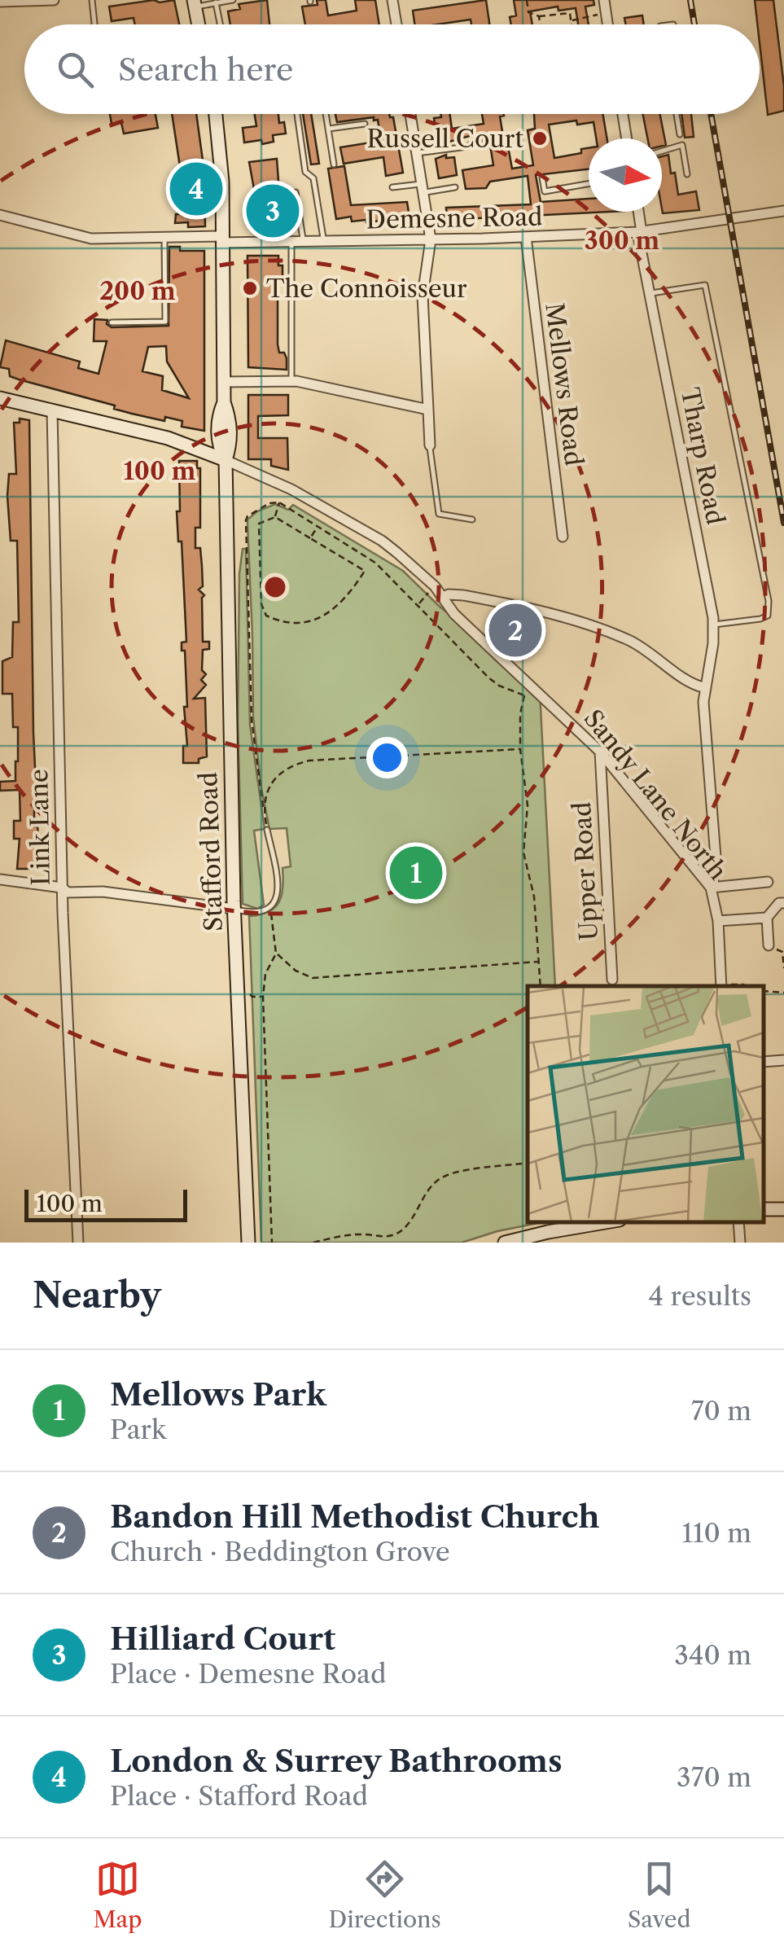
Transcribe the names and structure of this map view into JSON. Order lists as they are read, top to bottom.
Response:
{
  "streets": {
    "main road": ["Stafford Road"],
    "street": [
      "Demesne Road",
      "Mellows Road",
      "Tharp Road",
      "Sandy Lane North",
      "Link Lane",
      "Upper Road"
    ]
  },
  "crossings": [
    ["Demesne Road", "Mellows Road"],
    ["Demesne Road", "Tharp Road"],
    ["Demesne Road", "Stafford Road"],
    ["Tharp Road", "Sandy Lane North"],
    ["Sandy Lane North", "Stafford Road"],
    ["Sandy Lane North", "Upper Road"]
  ],
  "places": ["Russell Court", "The Connoisseur"],
  "scale_bar": "100 m",
  "north": "right",
  "page": {
    "search": "Search here",
    "pins": [
      "4",
      "3",
      "2",
      "1"
    ],
    "scale": "100 m",
    "heading": ["Nearby", "4 results"],
    "list": [
      {
        "mark": "1",
        "name": "Mellows Park",
        "note": "Park",
        "value": "70 m"
      },
      {
        "mark": "2",
        "name": "Bandon Hill Methodist Church",
        "note": "Church · Beddington Grove",
        "value": "110 m"
      },
      {
        "mark": "3",
        "name": "Hilliard Court",
        "note": "Place · Demesne Road",
        "value": "340 m"
      },
      {
        "mark": "4",
        "name": "London & Surrey Bathrooms",
        "note": "Place · Stafford Road",
        "value": "370 m"
      }
    ],
    "nav": ["Map", "Directions", "Saved"]
  },
  "rings": ["300 m", "200 m", "100 m"]
}
